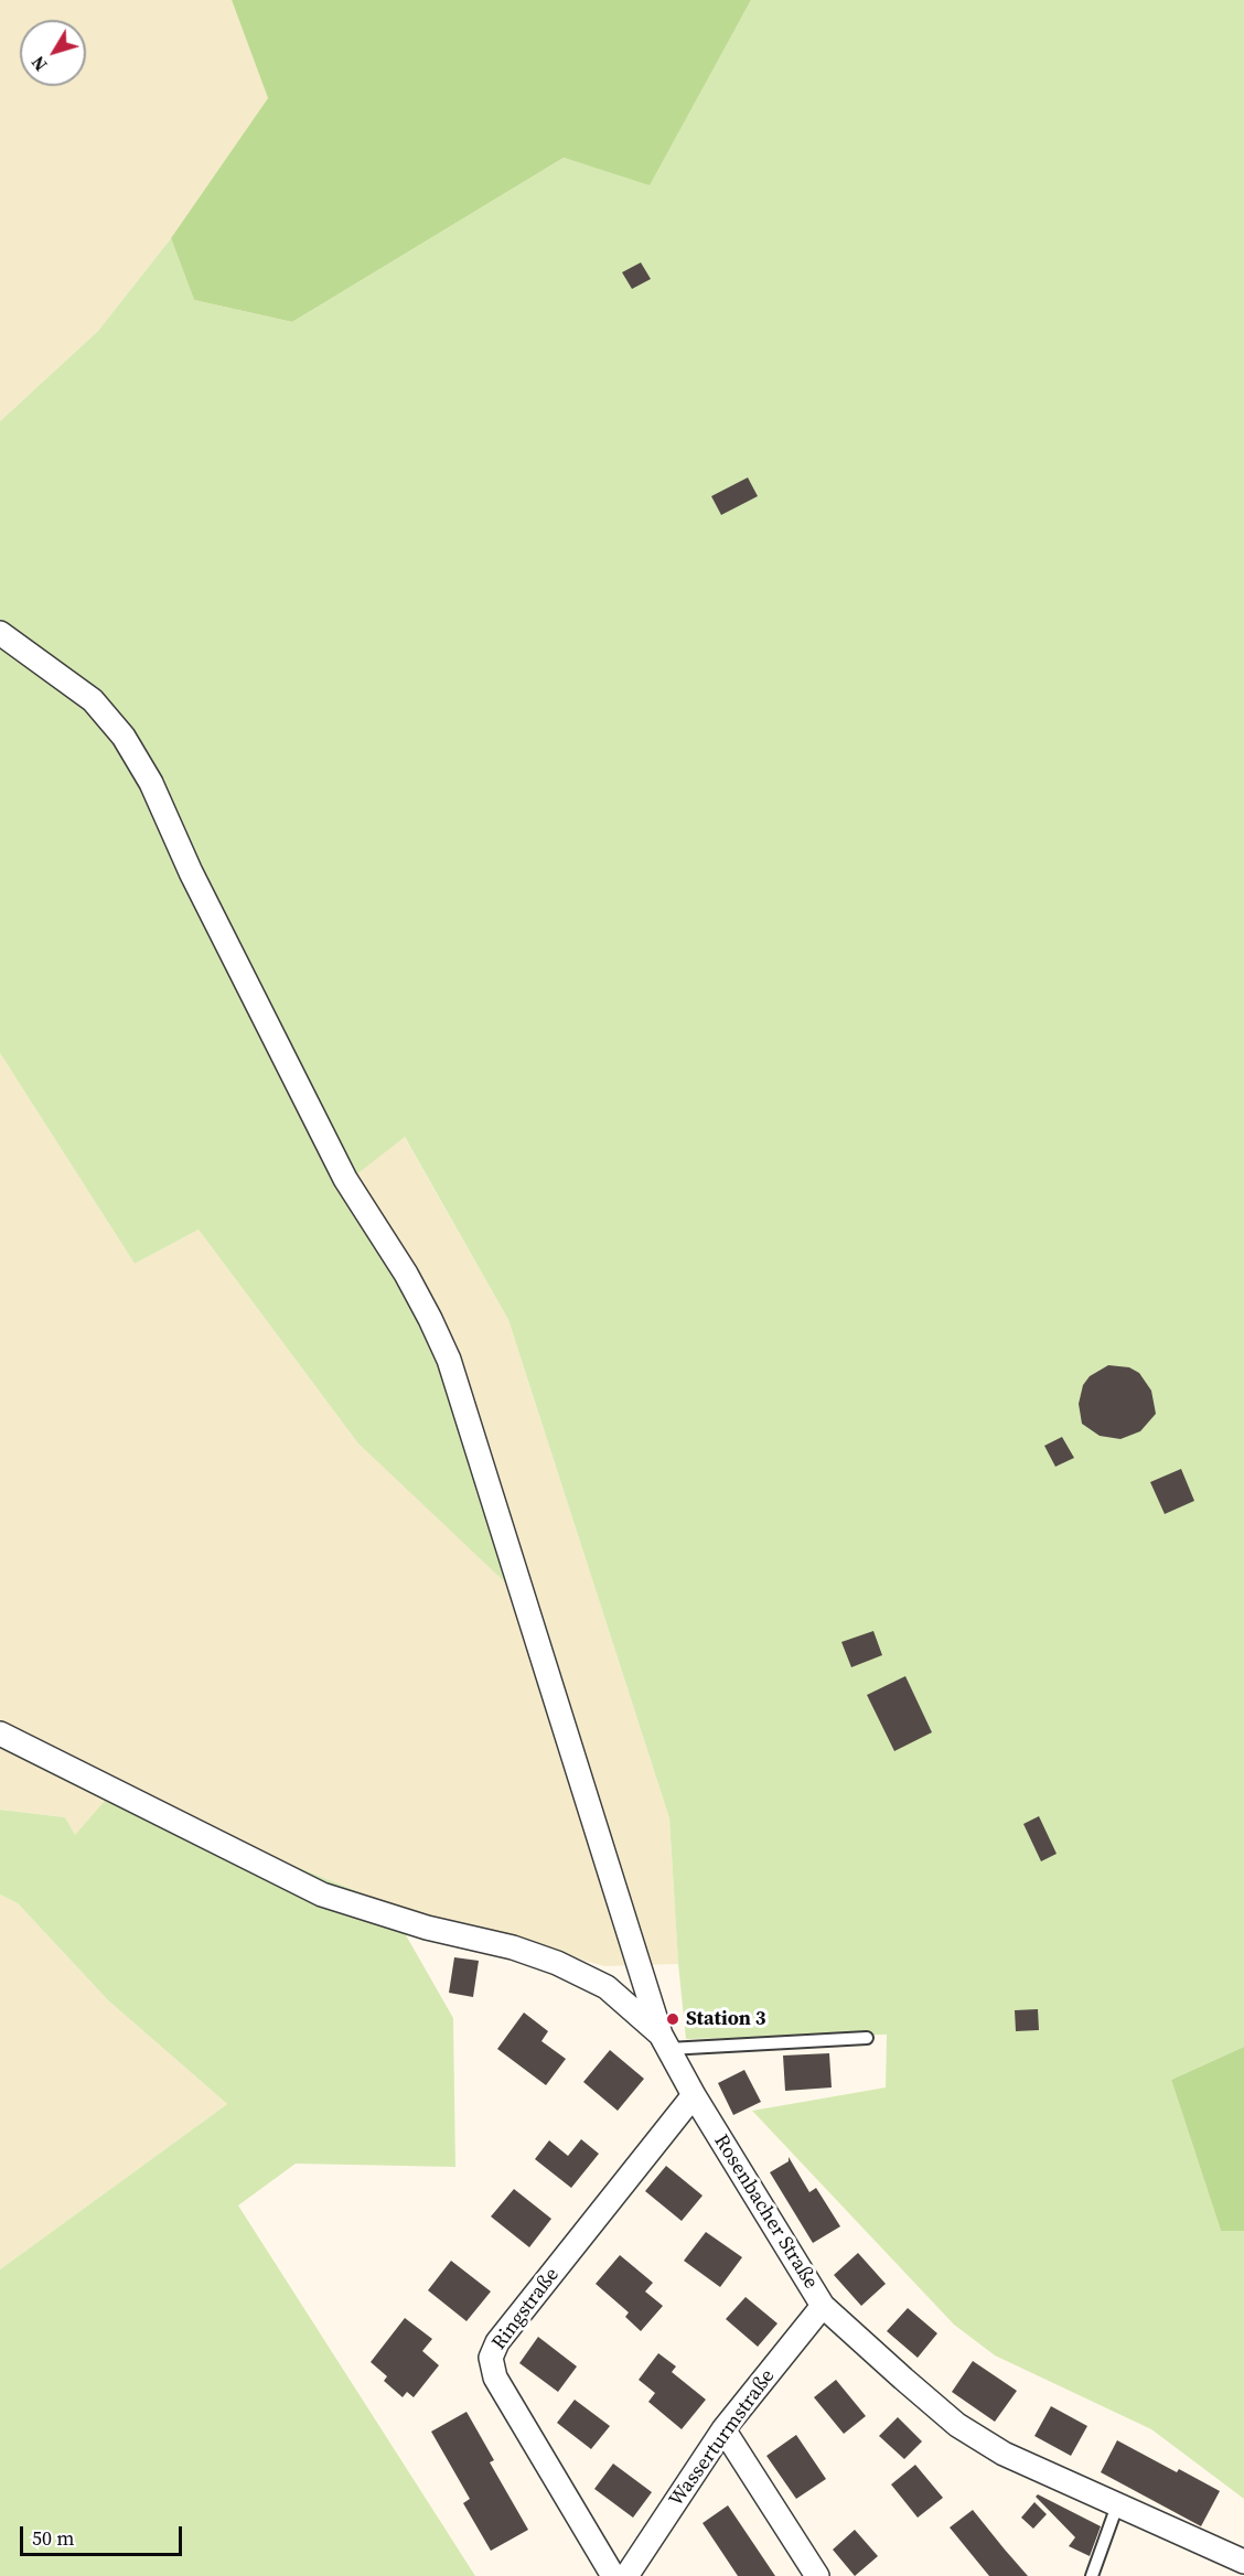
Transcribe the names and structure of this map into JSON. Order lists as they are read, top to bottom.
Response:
{
  "streets": {
    "street": ["Rosenbacher Straße", "Ringstraße", "Wasserturmstraße"]
  },
  "crossings": [
    ["Rosenbacher Straße", "Ringstraße"],
    ["Rosenbacher Straße", "Wasserturmstraße"]
  ],
  "places": ["Station 3"],
  "scale_bar": "50 m",
  "north": "bottom left"
}
